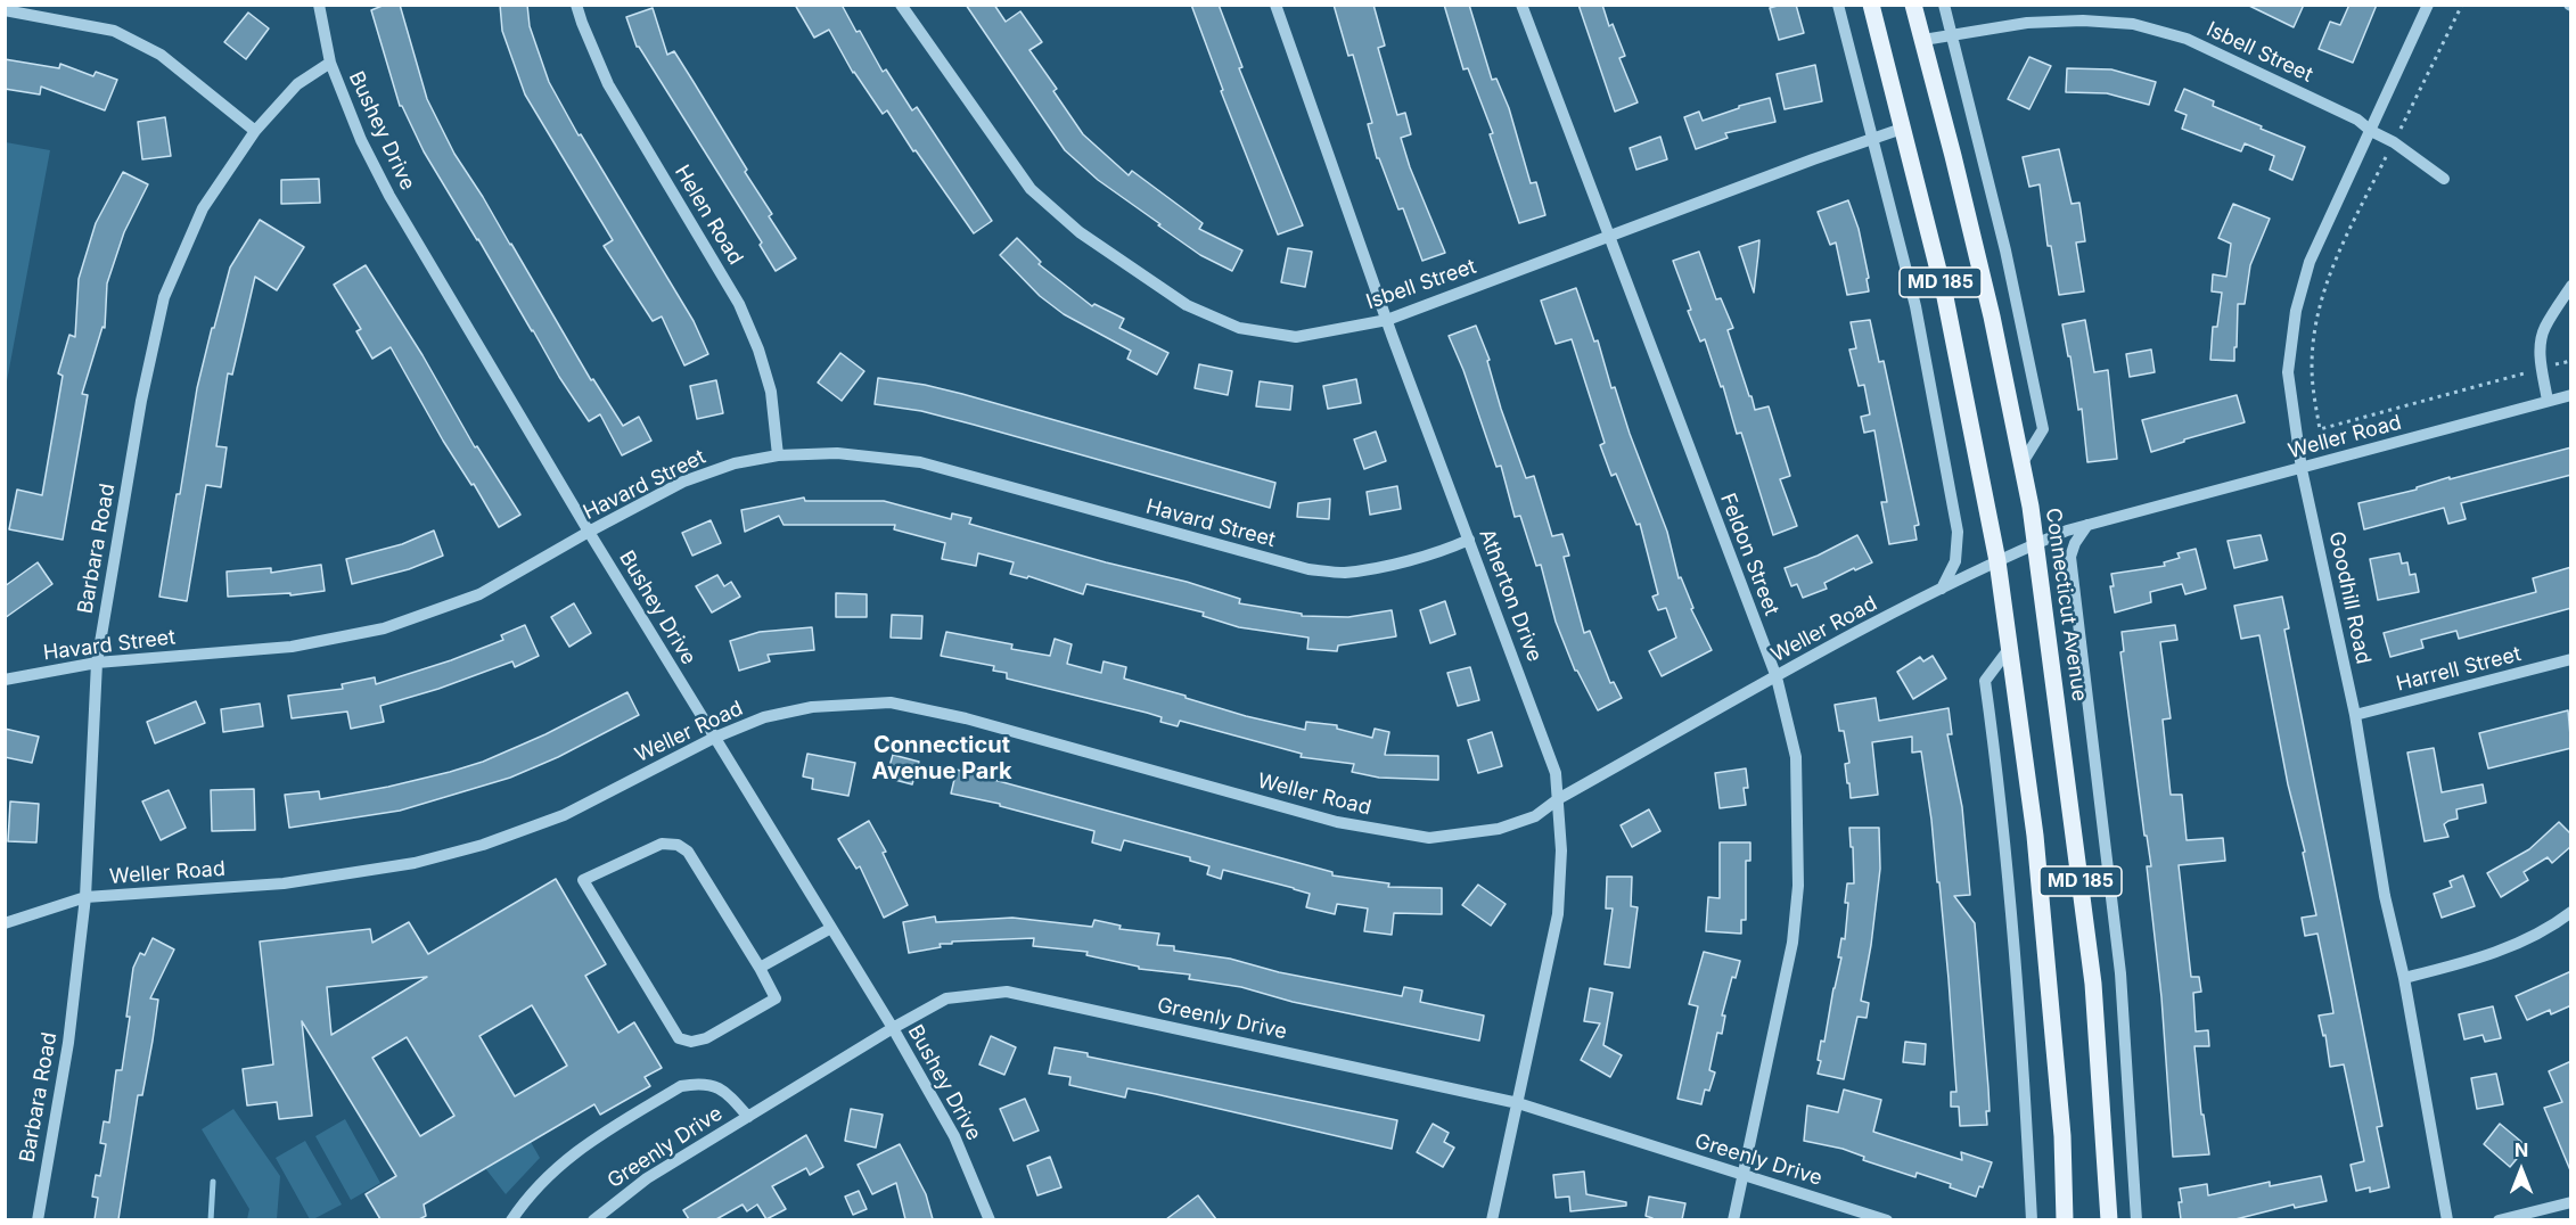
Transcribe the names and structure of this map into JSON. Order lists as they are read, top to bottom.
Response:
{
  "streets": {
    "main road": ["MD 185", "Connecticut Avenue"],
    "street": [
      "Isbell Street",
      "Bushey Drive",
      "Helen Road",
      "Weller Road",
      "Havard Street",
      "Barbara Road",
      "Feldon Street",
      "Atherton Drive",
      "Goodhill Road",
      "Harrell Street",
      "Greenly Drive"
    ]
  },
  "crossings": [
    ["Isbell Street", "MD 185"],
    ["Isbell Street", "Feldon Street"],
    ["Isbell Street", "Atherton Drive"],
    ["Isbell Street", "Goodhill Road"],
    ["Isbell Street", "Connecticut Avenue"],
    ["Bushey Drive", "Weller Road"],
    ["Bushey Drive", "Havard Street"],
    ["Bushey Drive", "Barbara Road"],
    ["Bushey Drive", "Greenly Drive"],
    ["Helen Road", "Havard Street"],
    ["MD 185", "Weller Road"],
    ["Weller Road", "Barbara Road"],
    ["Weller Road", "Feldon Street"],
    ["Weller Road", "Atherton Drive"],
    ["Weller Road", "Goodhill Road"],
    ["Weller Road", "Connecticut Avenue"],
    ["Havard Street", "Barbara Road"],
    ["Havard Street", "Atherton Drive"],
    ["Feldon Street", "Greenly Drive"],
    ["Atherton Drive", "Greenly Drive"],
    ["Goodhill Road", "Harrell Street"]
  ],
  "districts": ["Connecticut Avenue Park"],
  "north": "top"
}
